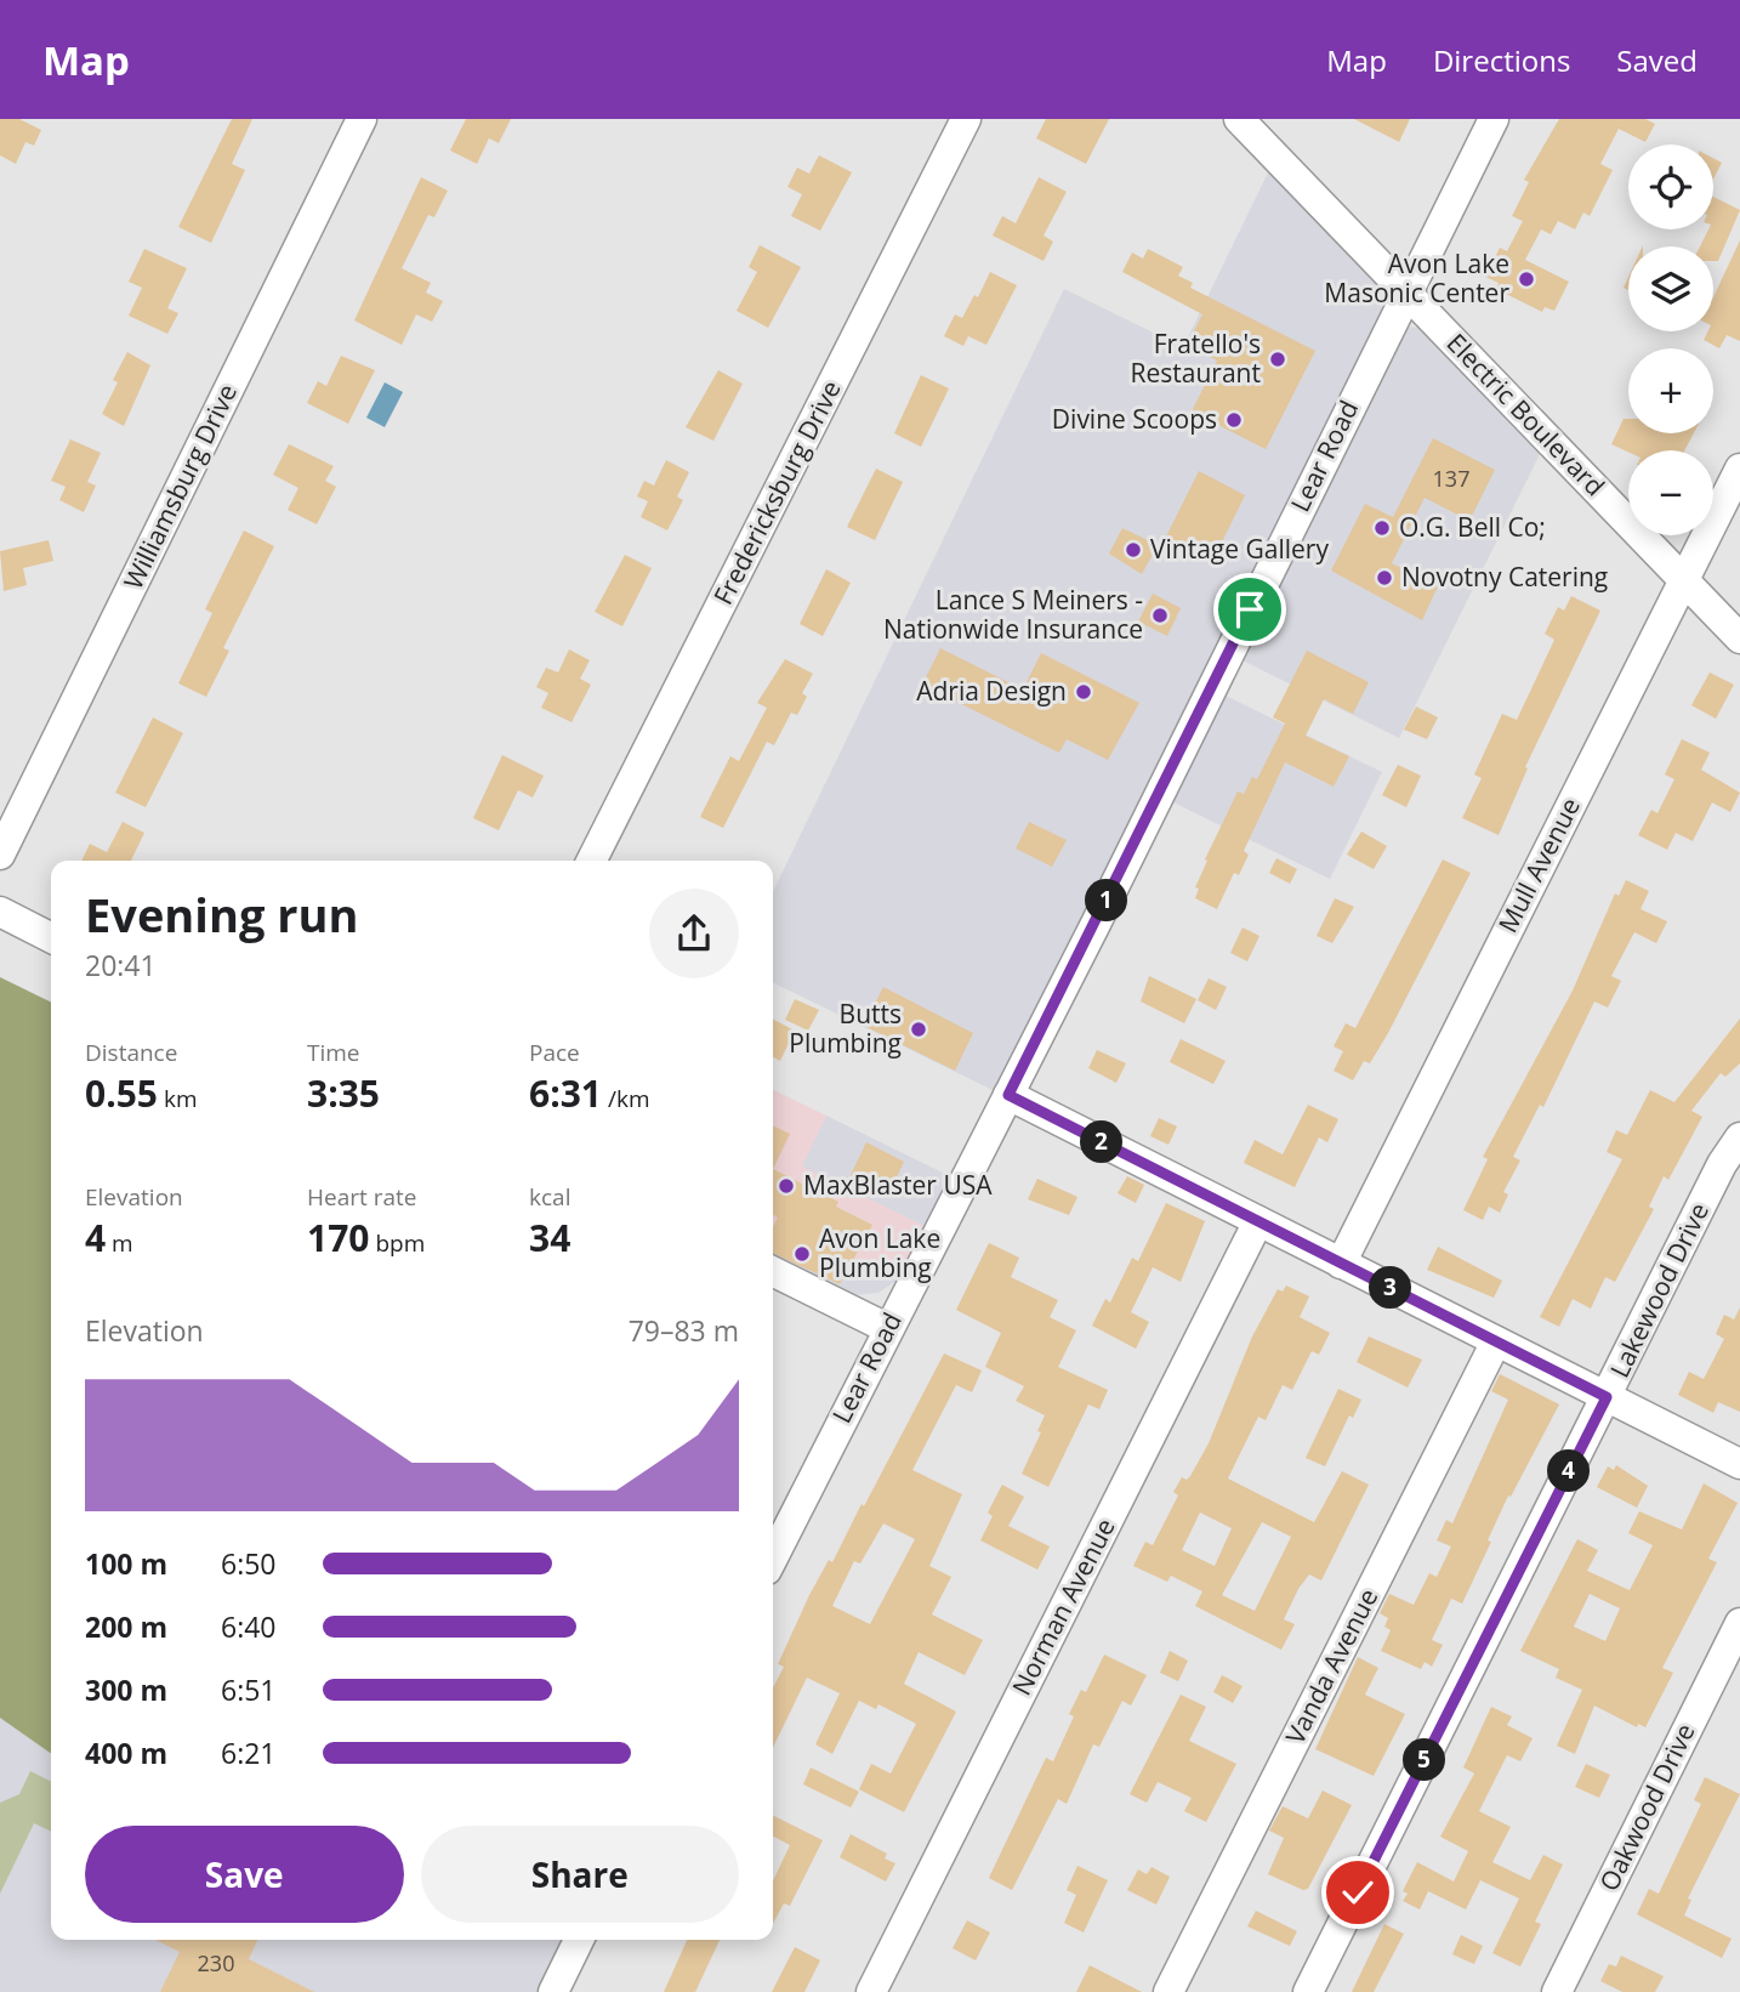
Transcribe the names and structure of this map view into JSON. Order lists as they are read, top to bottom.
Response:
{
  "streets": {
    "street": [
      "Electric Boulevard",
      "Lear Road",
      "Williamsburg Drive",
      "Fredericksburg Drive",
      "Mull Avenue",
      "Lakewood Drive",
      "Norman Avenue",
      "Vanda Avenue",
      "Oakwood Drive"
    ]
  },
  "crossings": [
    ["Electric Boulevard", "Lear Road"],
    ["Electric Boulevard", "Mull Avenue"]
  ],
  "places": [
    "Avon Lake Masonic Center",
    "Fratello's Restaurant",
    "Divine Scoops",
    "O.G. Bell Co;",
    "Vintage Gallery",
    "Novotny Catering",
    "Lance S Meiners - Nationwide Insurance",
    "Adria Design",
    "Butts Plumbing",
    "MaxBlaster USA",
    "Avon Lake Plumbing"
  ],
  "house_numbers": ["137", "230"],
  "page": {
    "header": "Map",
    "nav": ["Map", "Directions", "Saved"],
    "map_buttons": ["+", "−"],
    "heading": ["Evening run", "20:41"],
    "pins": [
      "1",
      "2",
      "3",
      "4",
      "5"
    ],
    "stats": [
      ["Distance", "0.55 km"],
      ["Time", "3:35"],
      ["Pace", "6:31 /km"],
      ["Elevation", "4 m"],
      ["Heart rate", "170 bpm"],
      ["kcal", "34"]
    ],
    "chart": ["Elevation", "79–83 m"],
    "list": [
      {
        "name": "100 m",
        "note": "6:50"
      },
      {
        "name": "200 m",
        "note": "6:40"
      },
      {
        "name": "300 m",
        "note": "6:51"
      },
      {
        "name": "400 m",
        "note": "6:21"
      }
    ],
    "buttons": ["Save", "Share"]
  }
}
